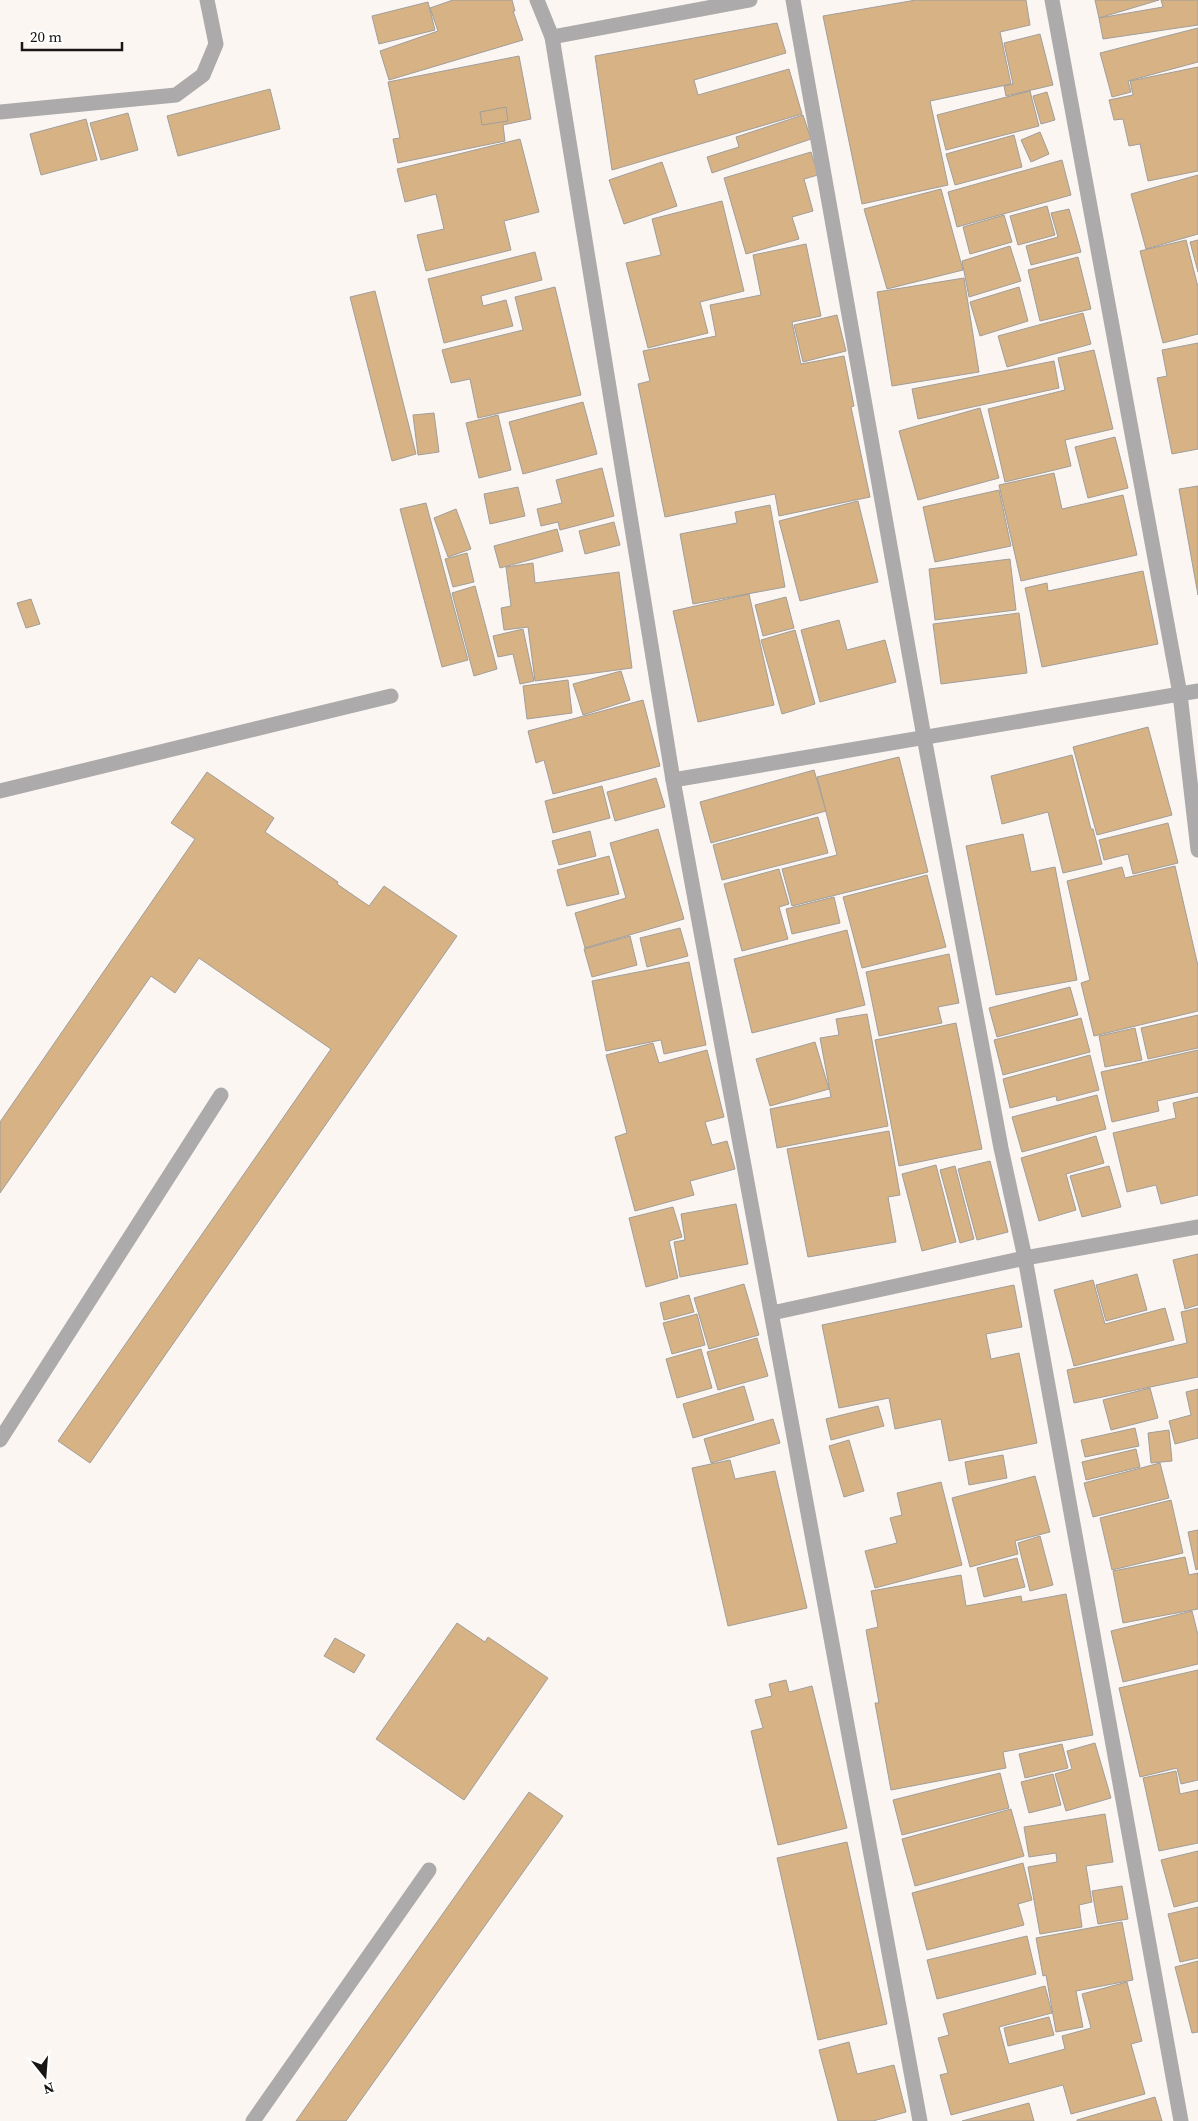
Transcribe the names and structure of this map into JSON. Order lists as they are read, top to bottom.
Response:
{
  "scale_bar": "20 m",
  "north": "bottom"
}
